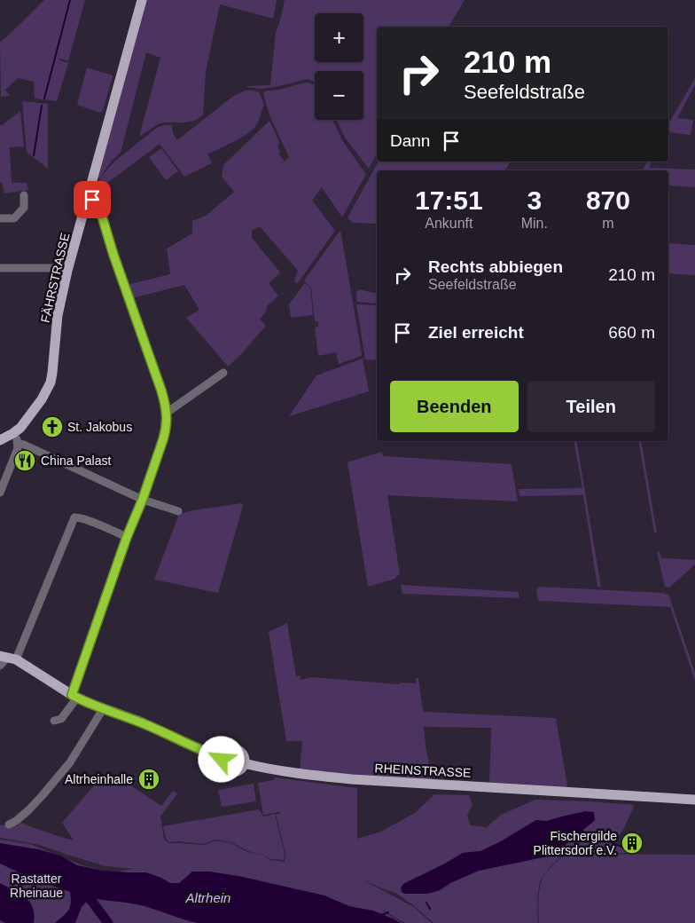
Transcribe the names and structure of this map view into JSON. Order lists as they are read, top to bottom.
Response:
{
  "streets": {
    "main road": ["FÄHRSTRASSE", "RHEINSTRASSE"]
  },
  "water": ["Altrhein"],
  "parks": ["Rastatter Rheinaue"],
  "places": {
    "church": ["St. Jakobus"],
    "restaurant": ["China Palast"],
    "building": ["Altrheinhalle", "Fischergilde Plittersdorf e.V."]
  },
  "page": {
    "map_buttons": ["+", "−"],
    "turn": ["210 m", "Seefeldstraße"],
    "then": "Dann",
    "eta": [
      "17:51",
      "Ankunft",
      "3",
      "Min.",
      "870",
      "m"
    ],
    "list": [
      {
        "name": "Rechts abbiegen",
        "note": "Seefeldstraße",
        "value": "210 m"
      },
      {
        "name": "Ziel erreicht",
        "value": "660 m"
      }
    ],
    "buttons": ["Beenden", "Teilen"]
  }
}
